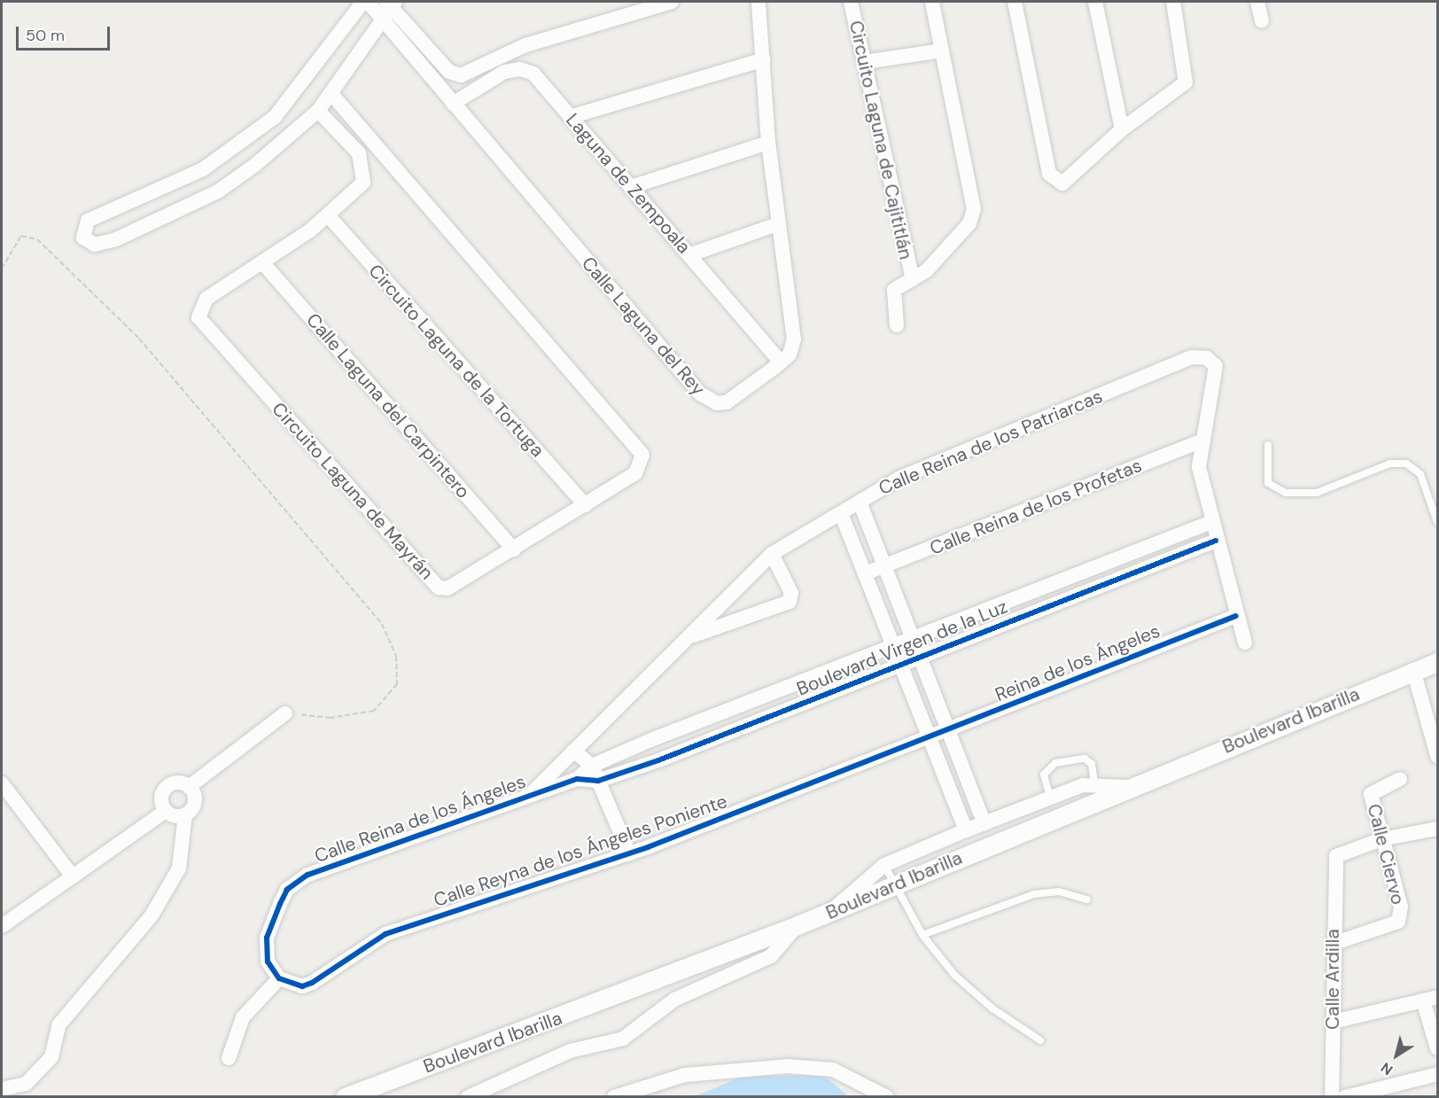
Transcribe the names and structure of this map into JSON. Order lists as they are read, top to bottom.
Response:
{
  "streets": {
    "street": [
      "Circuito Laguna de Cajititlán",
      "Laguna de Zempoala",
      "Calle Laguna del Rey",
      "Circuito Laguna de la Tortuga",
      "Calle Laguna del Carpintero",
      "Calle Reina de los Patriarcas",
      "Circuito Laguna de Mayrán",
      "Calle Reina de los Profetas",
      "Boulevard Virgen de la Luz",
      "Reina de los Ángeles",
      "Boulevard Ibarilla",
      "Calle Reina de los Ángeles",
      "Calle Reyna de los Ángeles Poniente",
      "Calle Ciervo",
      "Calle Ardilla"
    ]
  },
  "crossings": [
    ["Laguna de Zempoala", "Calle Laguna del Rey"],
    ["Circuito Laguna de la Tortuga", "Circuito Laguna de Mayrán"],
    ["Calle Laguna del Carpintero", "Circuito Laguna de Mayrán"],
    ["Calle Reina de los Patriarcas", "Calle Reina de los Profetas"],
    ["Calle Reina de los Patriarcas", "Calle Reina de los Ángeles"],
    ["Boulevard Virgen de la Luz", "Calle Reina de los Ángeles"],
    ["Reina de los Ángeles", "Calle Reyna de los Ángeles Poniente"],
    ["Calle Reina de los Ángeles", "Calle Reyna de los Ángeles Poniente"],
    ["Calle Ciervo", "Calle Ardilla"]
  ],
  "scale_bar": "50 m",
  "north": "bottom left"
}
